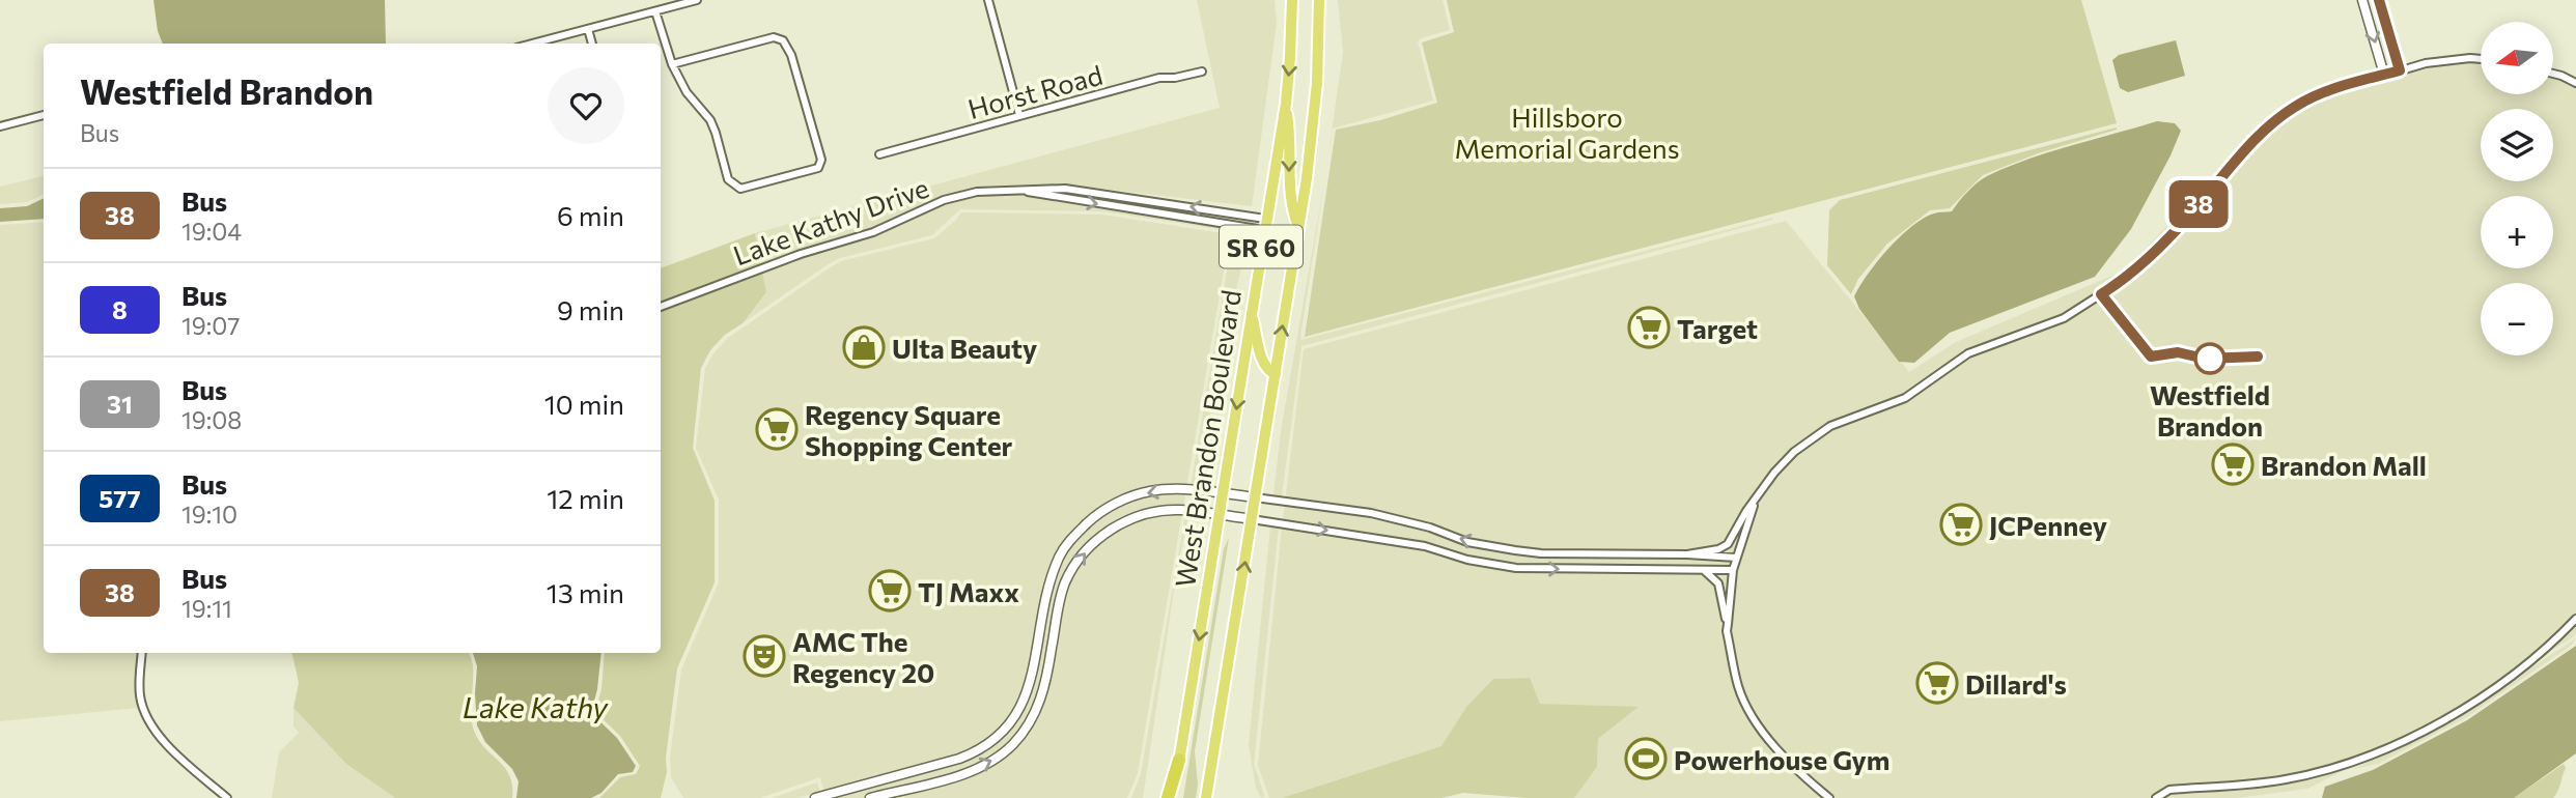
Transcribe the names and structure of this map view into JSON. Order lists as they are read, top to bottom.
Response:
{
  "streets": {
    "highway": ["SR 60", "West Brandon Boulevard"],
    "street": ["Horst Road", "Lake Kathy Drive"]
  },
  "crossings": [
    ["Lake Kathy Drive", "West Brandon Boulevard"]
  ],
  "water": ["Lake Kathy"],
  "parks": ["Hillsboro Memorial Gardens"],
  "places": {
    "supermarket": [
      "Target",
      "Regency Square Shopping Center",
      "Brandon Mall",
      "JCPenney",
      "TJ Maxx",
      "Dillard's"
    ],
    "shop": ["Ulta Beauty"],
    "other": ["Westfield Brandon"],
    "theatre": ["AMC The Regency 20"],
    "sports": ["Powerhouse Gym"]
  },
  "lines": ["bus line 38"],
  "north": "left",
  "page": {
    "on_map": "38",
    "map_buttons": ["+", "−"],
    "heading": ["Westfield Brandon", "Bus"],
    "list": [
      {
        "mark": "38",
        "name": "Bus",
        "note": "19:04",
        "value": "6 min"
      },
      {
        "mark": "8",
        "name": "Bus",
        "note": "19:07",
        "value": "9 min"
      },
      {
        "mark": "31",
        "name": "Bus",
        "note": "19:08",
        "value": "10 min"
      },
      {
        "mark": "577",
        "name": "Bus",
        "note": "19:10",
        "value": "12 min"
      },
      {
        "mark": "38",
        "name": "Bus",
        "note": "19:11",
        "value": "13 min"
      }
    ]
  }
}
